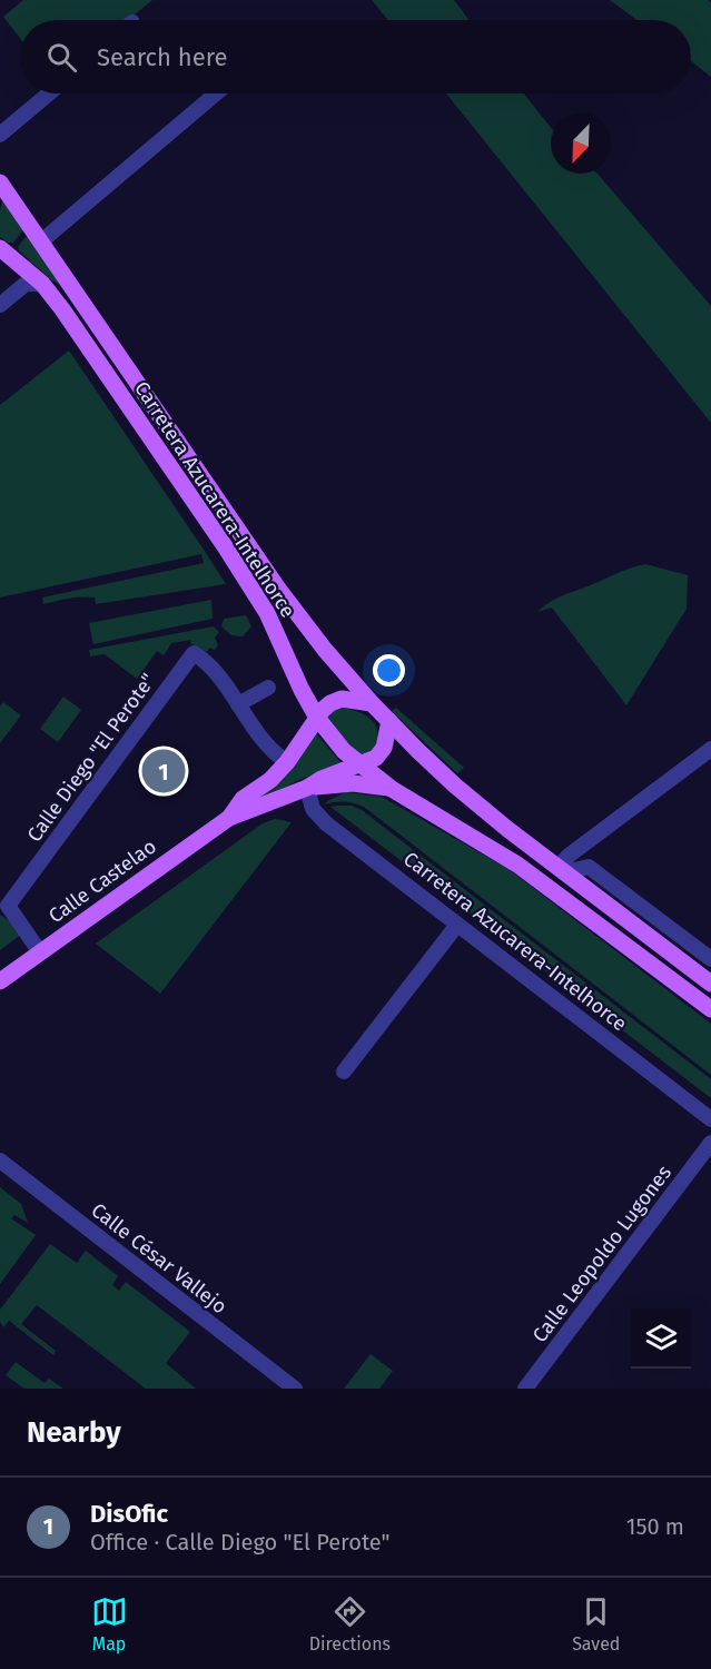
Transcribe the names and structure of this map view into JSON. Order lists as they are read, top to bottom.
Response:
{
  "streets": {
    "main road": ["Carretera Azucarera-Intelhorce", "Calle Castelao"],
    "street": ["Calle Diego \"El Perote\"", "Calle Leopoldo Lugones", "Calle César Vallejo"]
  },
  "crossings": [
    ["Carretera Azucarera-Intelhorce", "Calle Castelao"],
    ["Calle Diego \"El Perote\"", "Calle Castelao"]
  ],
  "north": "bottom left",
  "page": {
    "search": "Search here",
    "pins": "1",
    "heading": "Nearby",
    "list": [
      {
        "mark": "1",
        "name": "DisOfic",
        "note": "Office · Calle Diego \"El Perote\"",
        "value": "150 m"
      }
    ],
    "nav": ["Map", "Directions", "Saved"]
  }
}
